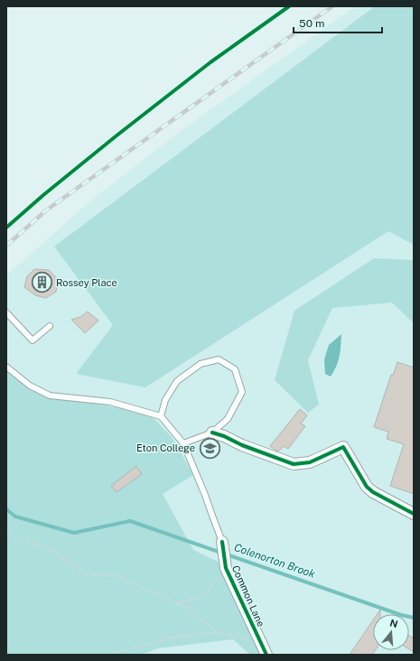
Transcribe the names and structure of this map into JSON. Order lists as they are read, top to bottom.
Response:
{
  "streets": {
    "street": ["Common Lane"]
  },
  "water": ["Colenorton Brook"],
  "places": {
    "building": ["Rossey Place"],
    "school or university": ["Eton College"]
  },
  "scale_bar": "50 m",
  "north": "top"
}
